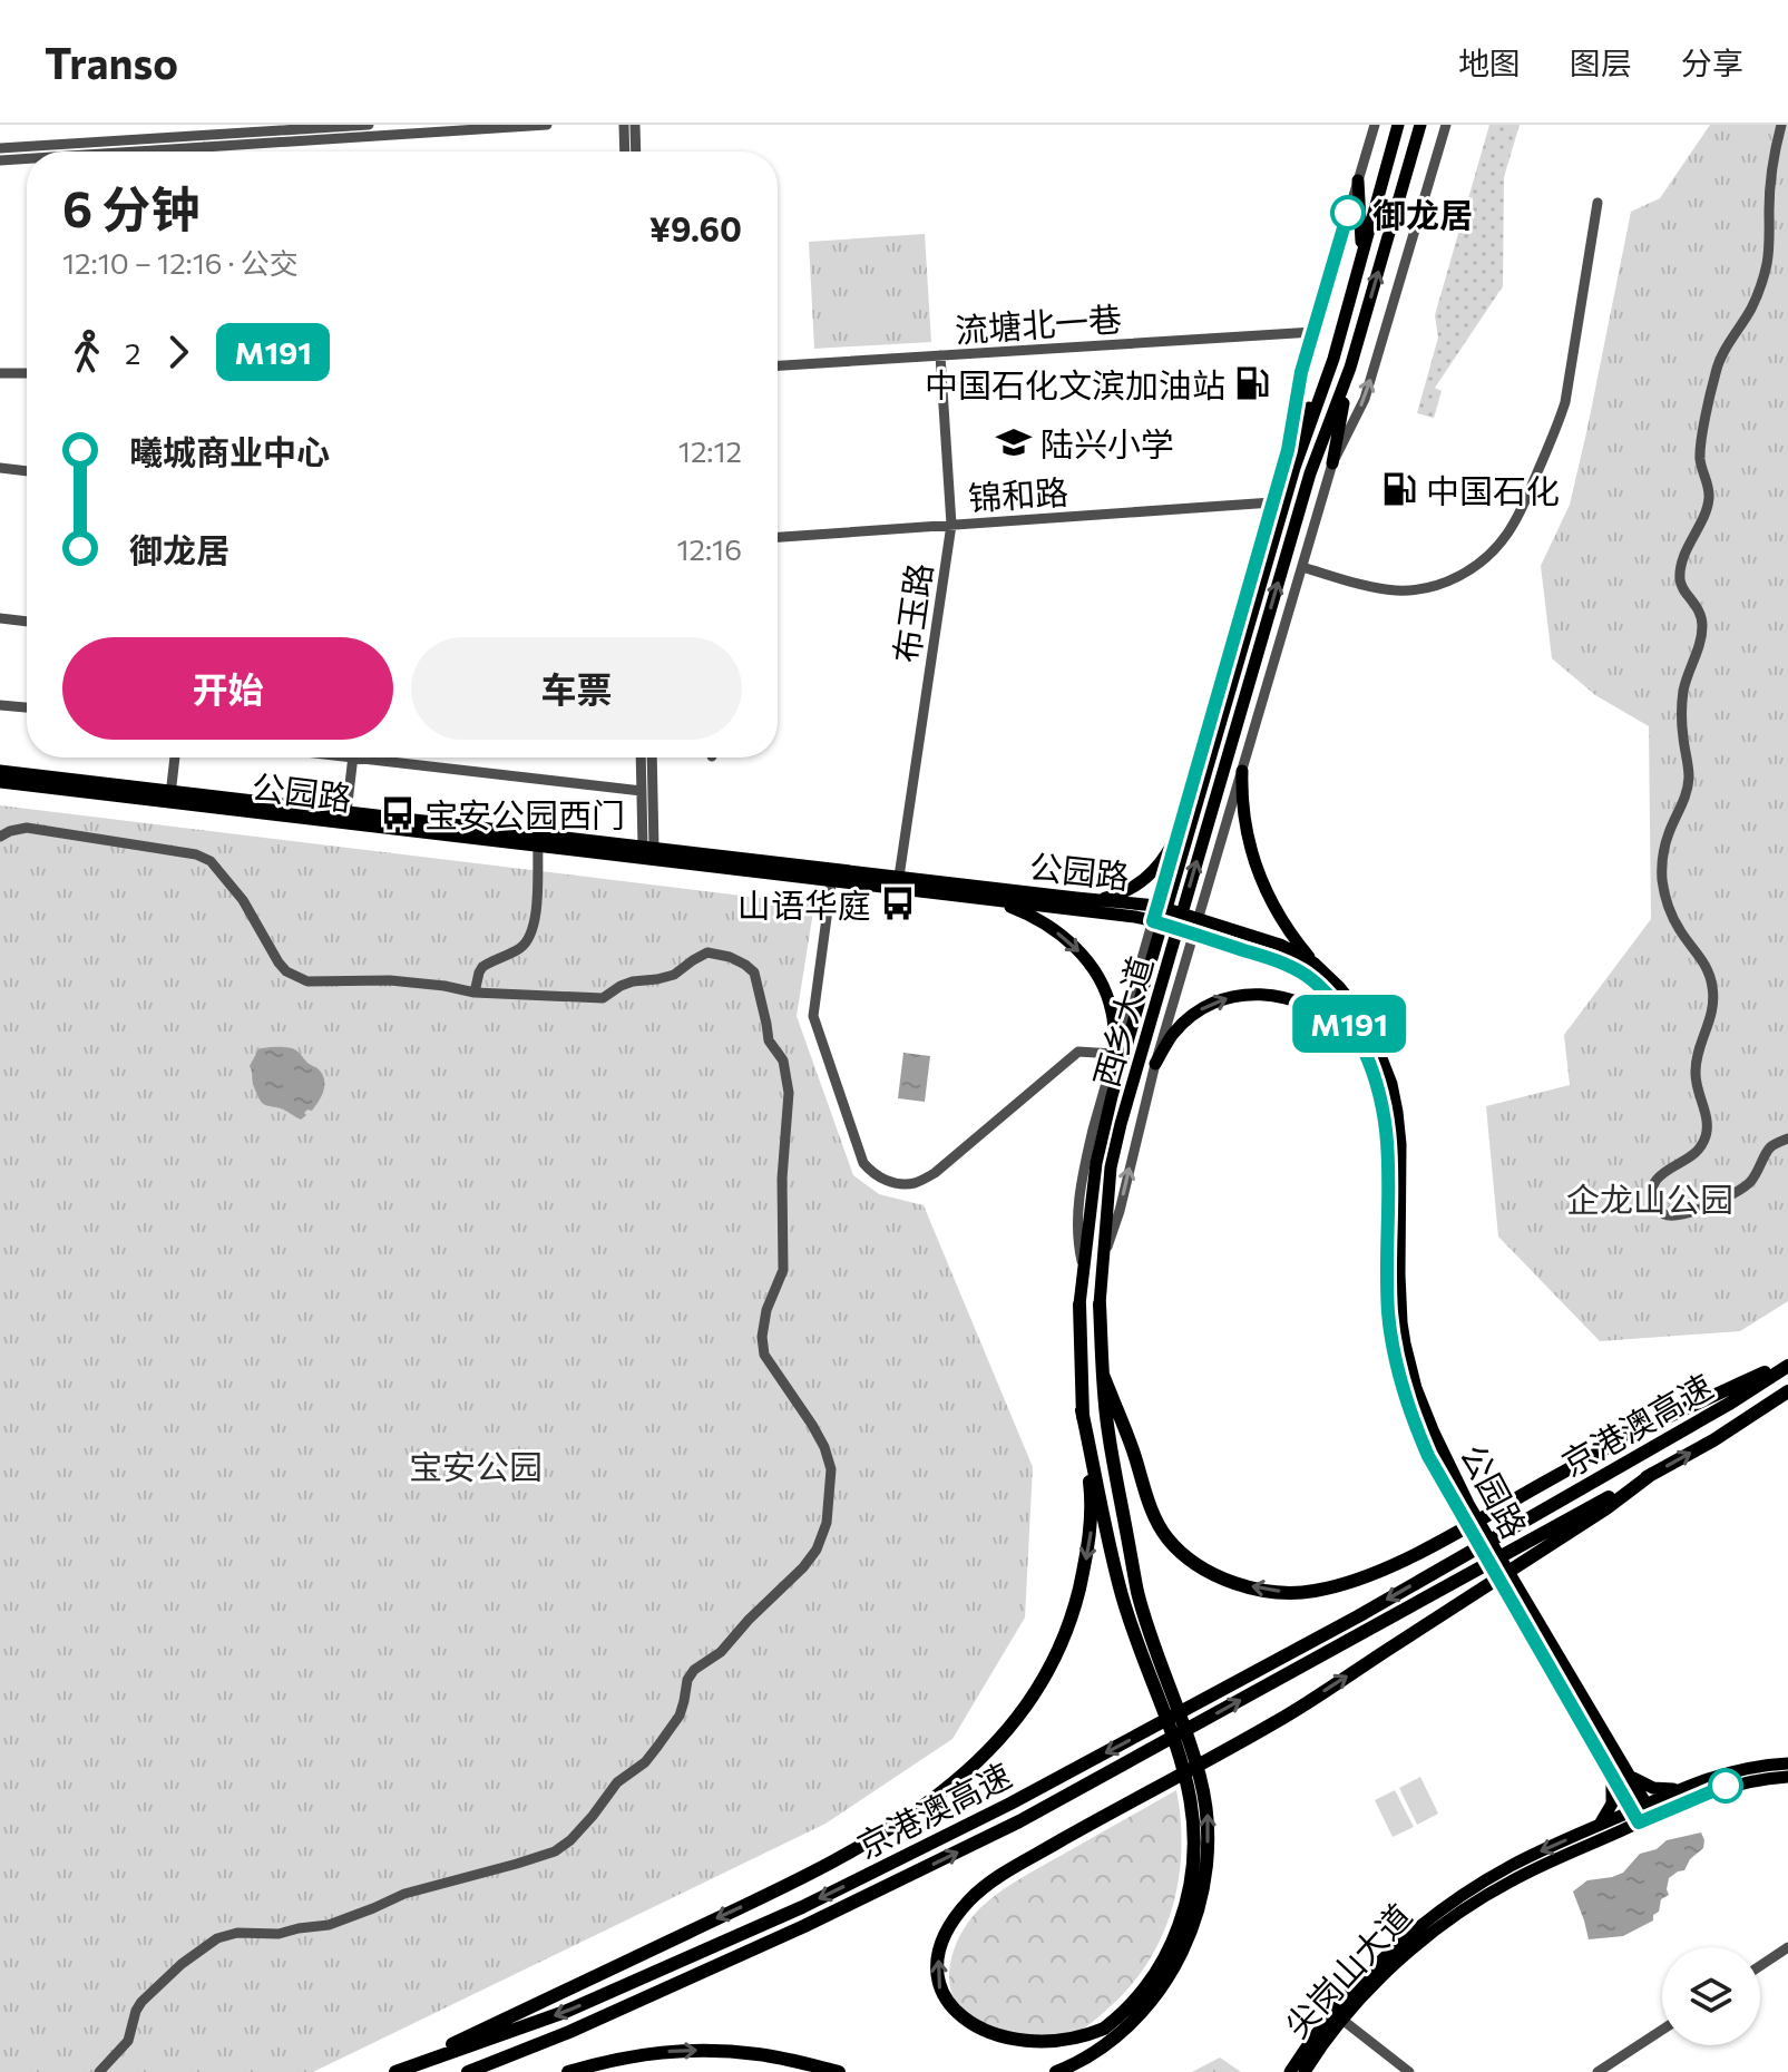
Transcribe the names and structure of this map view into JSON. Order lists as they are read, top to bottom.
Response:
{
  "streets": {
    "highway": ["京港澳高速"],
    "main road": ["公园路", "西乡大道", "尖岗山大道"],
    "street": ["流塘北一巷", "锦和路", "布玉路"]
  },
  "crossings": [
    ["流塘北一巷", "布玉路"],
    ["锦和路", "布玉路"],
    ["布玉路", "公园路"],
    ["公园路", "尖岗山大道"]
  ],
  "parks": ["企龙山公园", "宝安公园"],
  "places": {
    "other": ["御龙居"],
    "fuel station": ["中国石化文滨加油站", "中国石化"],
    "school or university": ["陆兴小学"],
    "bus stop": ["宝安公园西门", "山语华庭"]
  },
  "lines": ["bus line M191"],
  "page": {
    "header": "Transo",
    "nav": ["地图", "图层", "分享"],
    "on_map": "M191",
    "heading": ["6 分钟", "12:10 – 12:16 · 公交", "¥9.60"],
    "legs": ["2", "M191"],
    "list": [
      {
        "name": "曦城商业中心",
        "value": "12:12"
      },
      {
        "name": "御龙居",
        "value": "12:16"
      }
    ],
    "buttons": ["开始", "车票"]
  }
}
